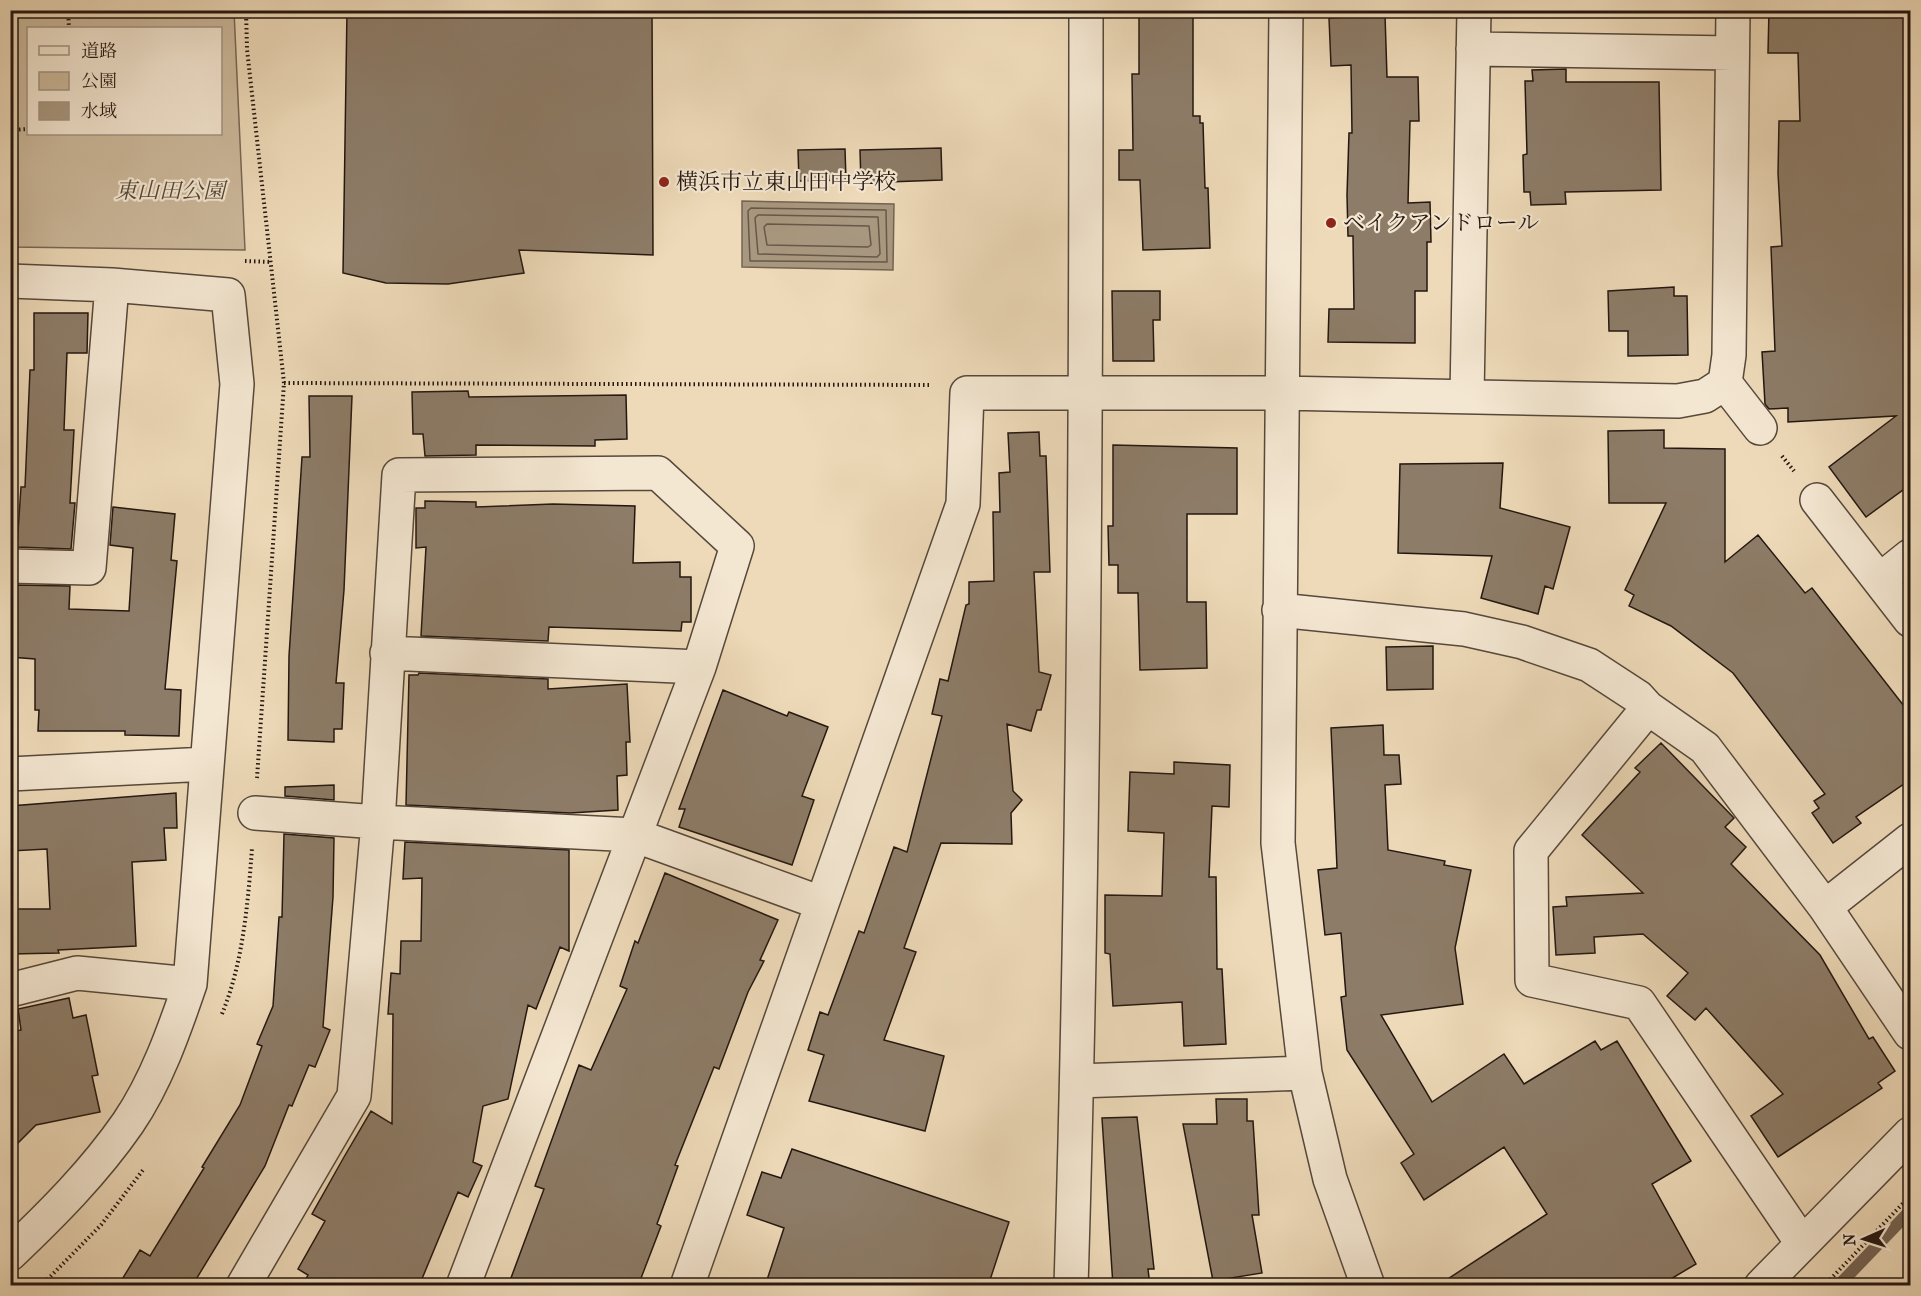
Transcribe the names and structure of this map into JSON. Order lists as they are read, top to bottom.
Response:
{
  "parks": ["東山田公園"],
  "places": ["横浜市立東山田中学校", "ベイクアンドロール"],
  "legend": ["道路", "公園", "水域"],
  "north": "left"
}
